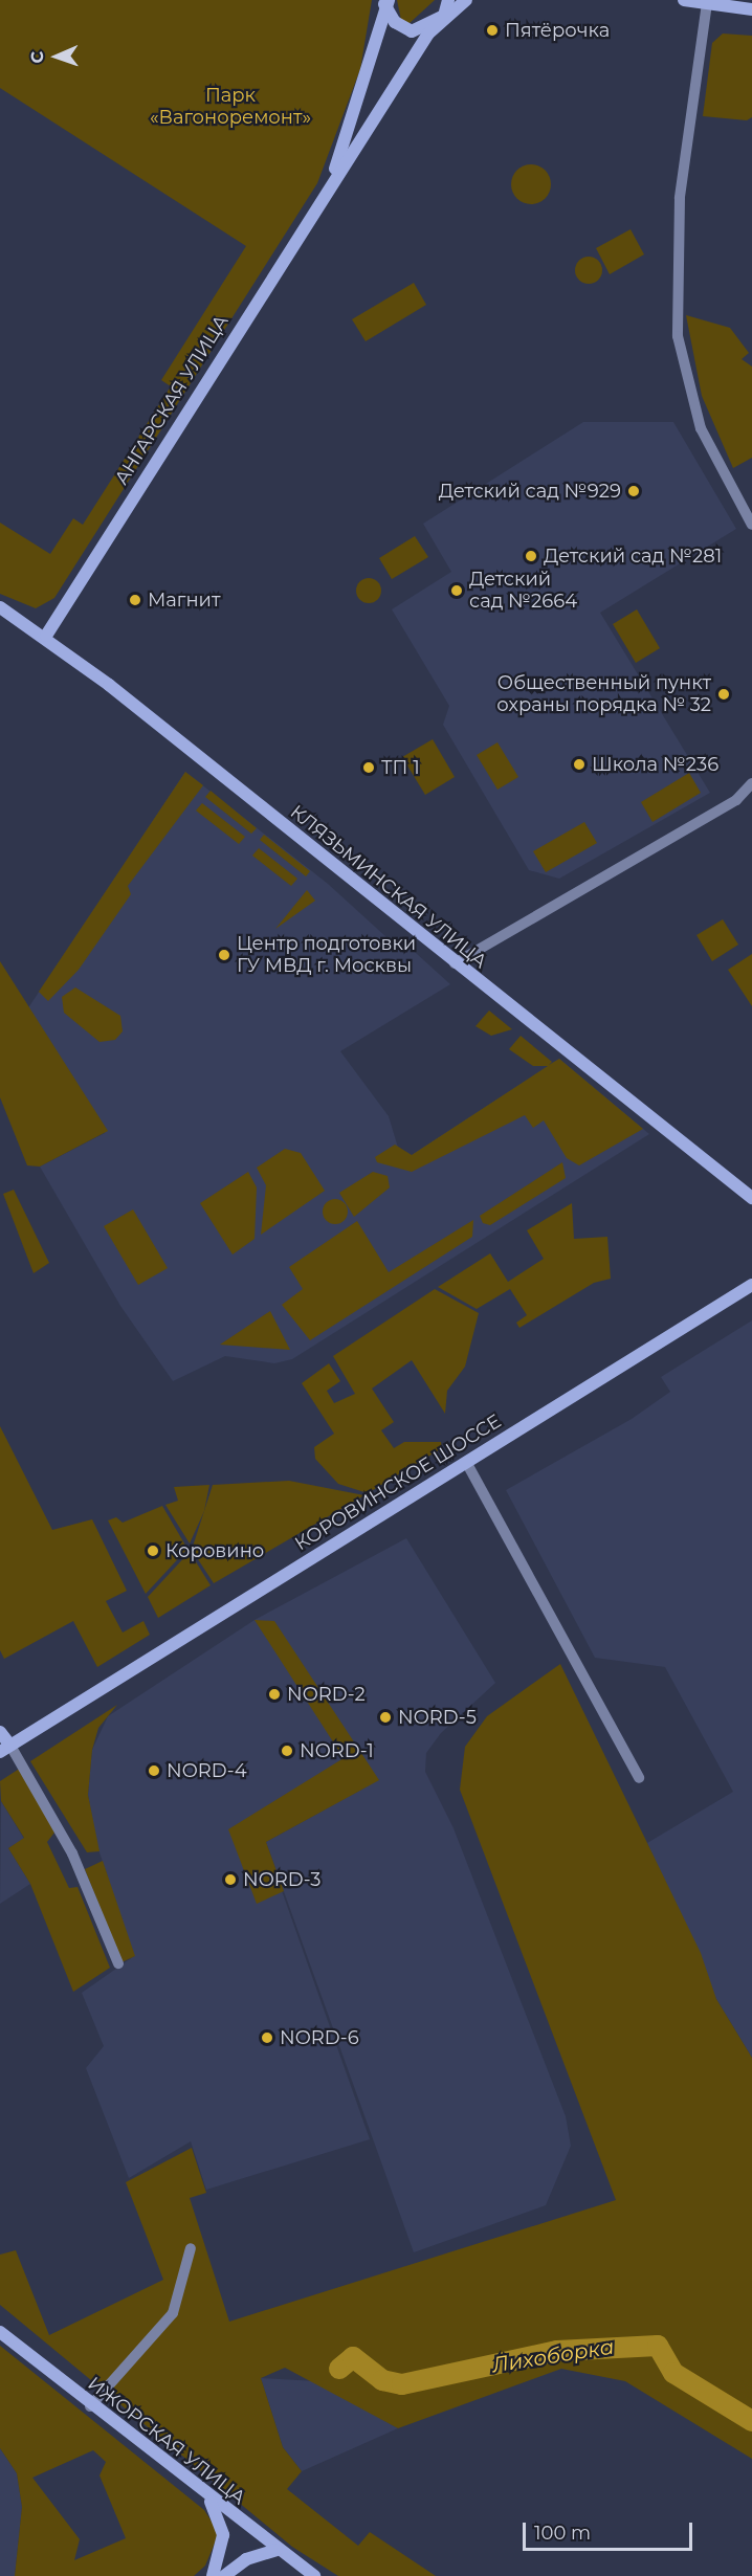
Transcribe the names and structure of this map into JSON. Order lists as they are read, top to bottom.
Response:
{
  "streets": {
    "street": [
      "АНГАРСКАЯ УЛИЦА",
      "КЛЯЗЬМИНСКАЯ УЛИЦА",
      "КОРОВИНСКОЕ ШОССЕ",
      "ИЖОРСКАЯ УЛИЦА"
    ]
  },
  "crossings": [
    ["АНГАРСКАЯ УЛИЦА", "КЛЯЗЬМИНСКАЯ УЛИЦА"]
  ],
  "water": ["Лихоборка"],
  "parks": ["Парк «Вагоноремонт»"],
  "places": [
    "Пятёрочка",
    "Детский сад №929",
    "Детский сад №281",
    "Детский сад №2664",
    "Магнит",
    "Общественный пункт охраны порядка № 32",
    "Школа №236",
    "ТП 1",
    "Центр подготовки ГУ МВД г. Москвы",
    "Коровино",
    "NORD-2",
    "NORD-5",
    "NORD-1",
    "NORD-4",
    "NORD-3",
    "NORD-6"
  ],
  "scale_bar": "100 m",
  "north": "left"
}
